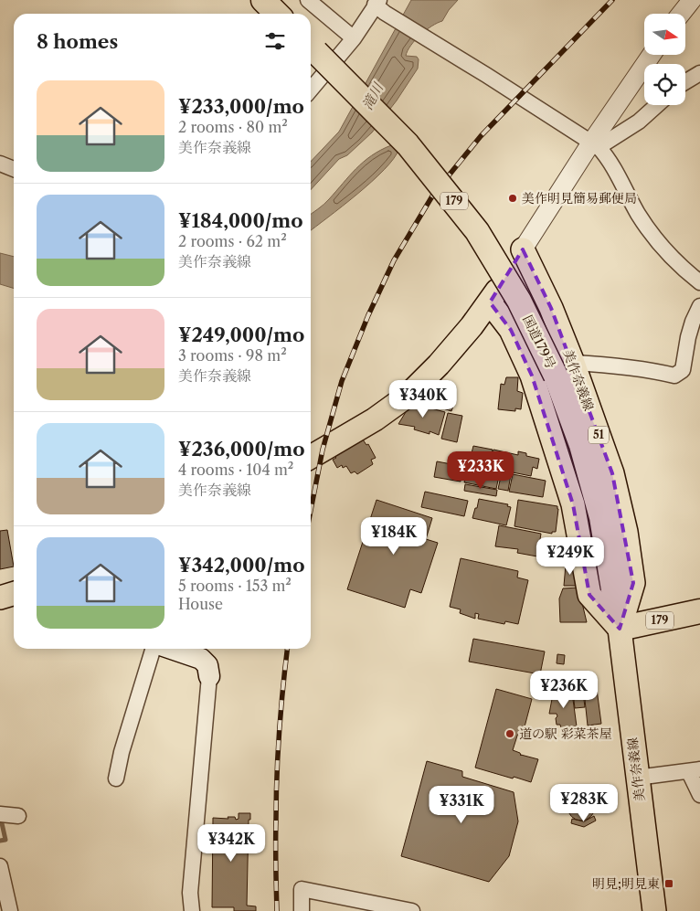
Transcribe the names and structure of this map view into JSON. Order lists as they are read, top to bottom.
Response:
{
  "streets": {
    "highway": ["179", "国道179号"],
    "main road": ["美作奈義線"]
  },
  "crossings": [
    ["179", "国道179号"],
    ["179", "美作奈義線"],
    ["国道179号", "美作奈義線"]
  ],
  "water": ["滝川"],
  "places": {
    "other": ["美作明見簡易郵便局", "道の駅 彩菜茶屋"],
    "transit": ["明見;明見東"]
  },
  "north": "right",
  "page": {
    "heading": "8 homes",
    "list": [
      {
        "name": "¥233,000/mo",
        "note": "2 rooms · 80 m² · 美作奈義線"
      },
      {
        "name": "¥184,000/mo",
        "note": "2 rooms · 62 m² · 美作奈義線"
      },
      {
        "name": "¥249,000/mo",
        "note": "3 rooms · 98 m² · 美作奈義線"
      },
      {
        "name": "¥236,000/mo",
        "note": "4 rooms · 104 m² · 美作奈義線"
      },
      {
        "name": "¥342,000/mo",
        "note": "5 rooms · 153 m² · House"
      }
    ],
    "price": [
      "¥340K",
      "¥233K",
      "¥184K",
      "¥249K",
      "¥236K",
      "¥283K",
      "¥331K",
      "¥342K"
    ]
  }
}
